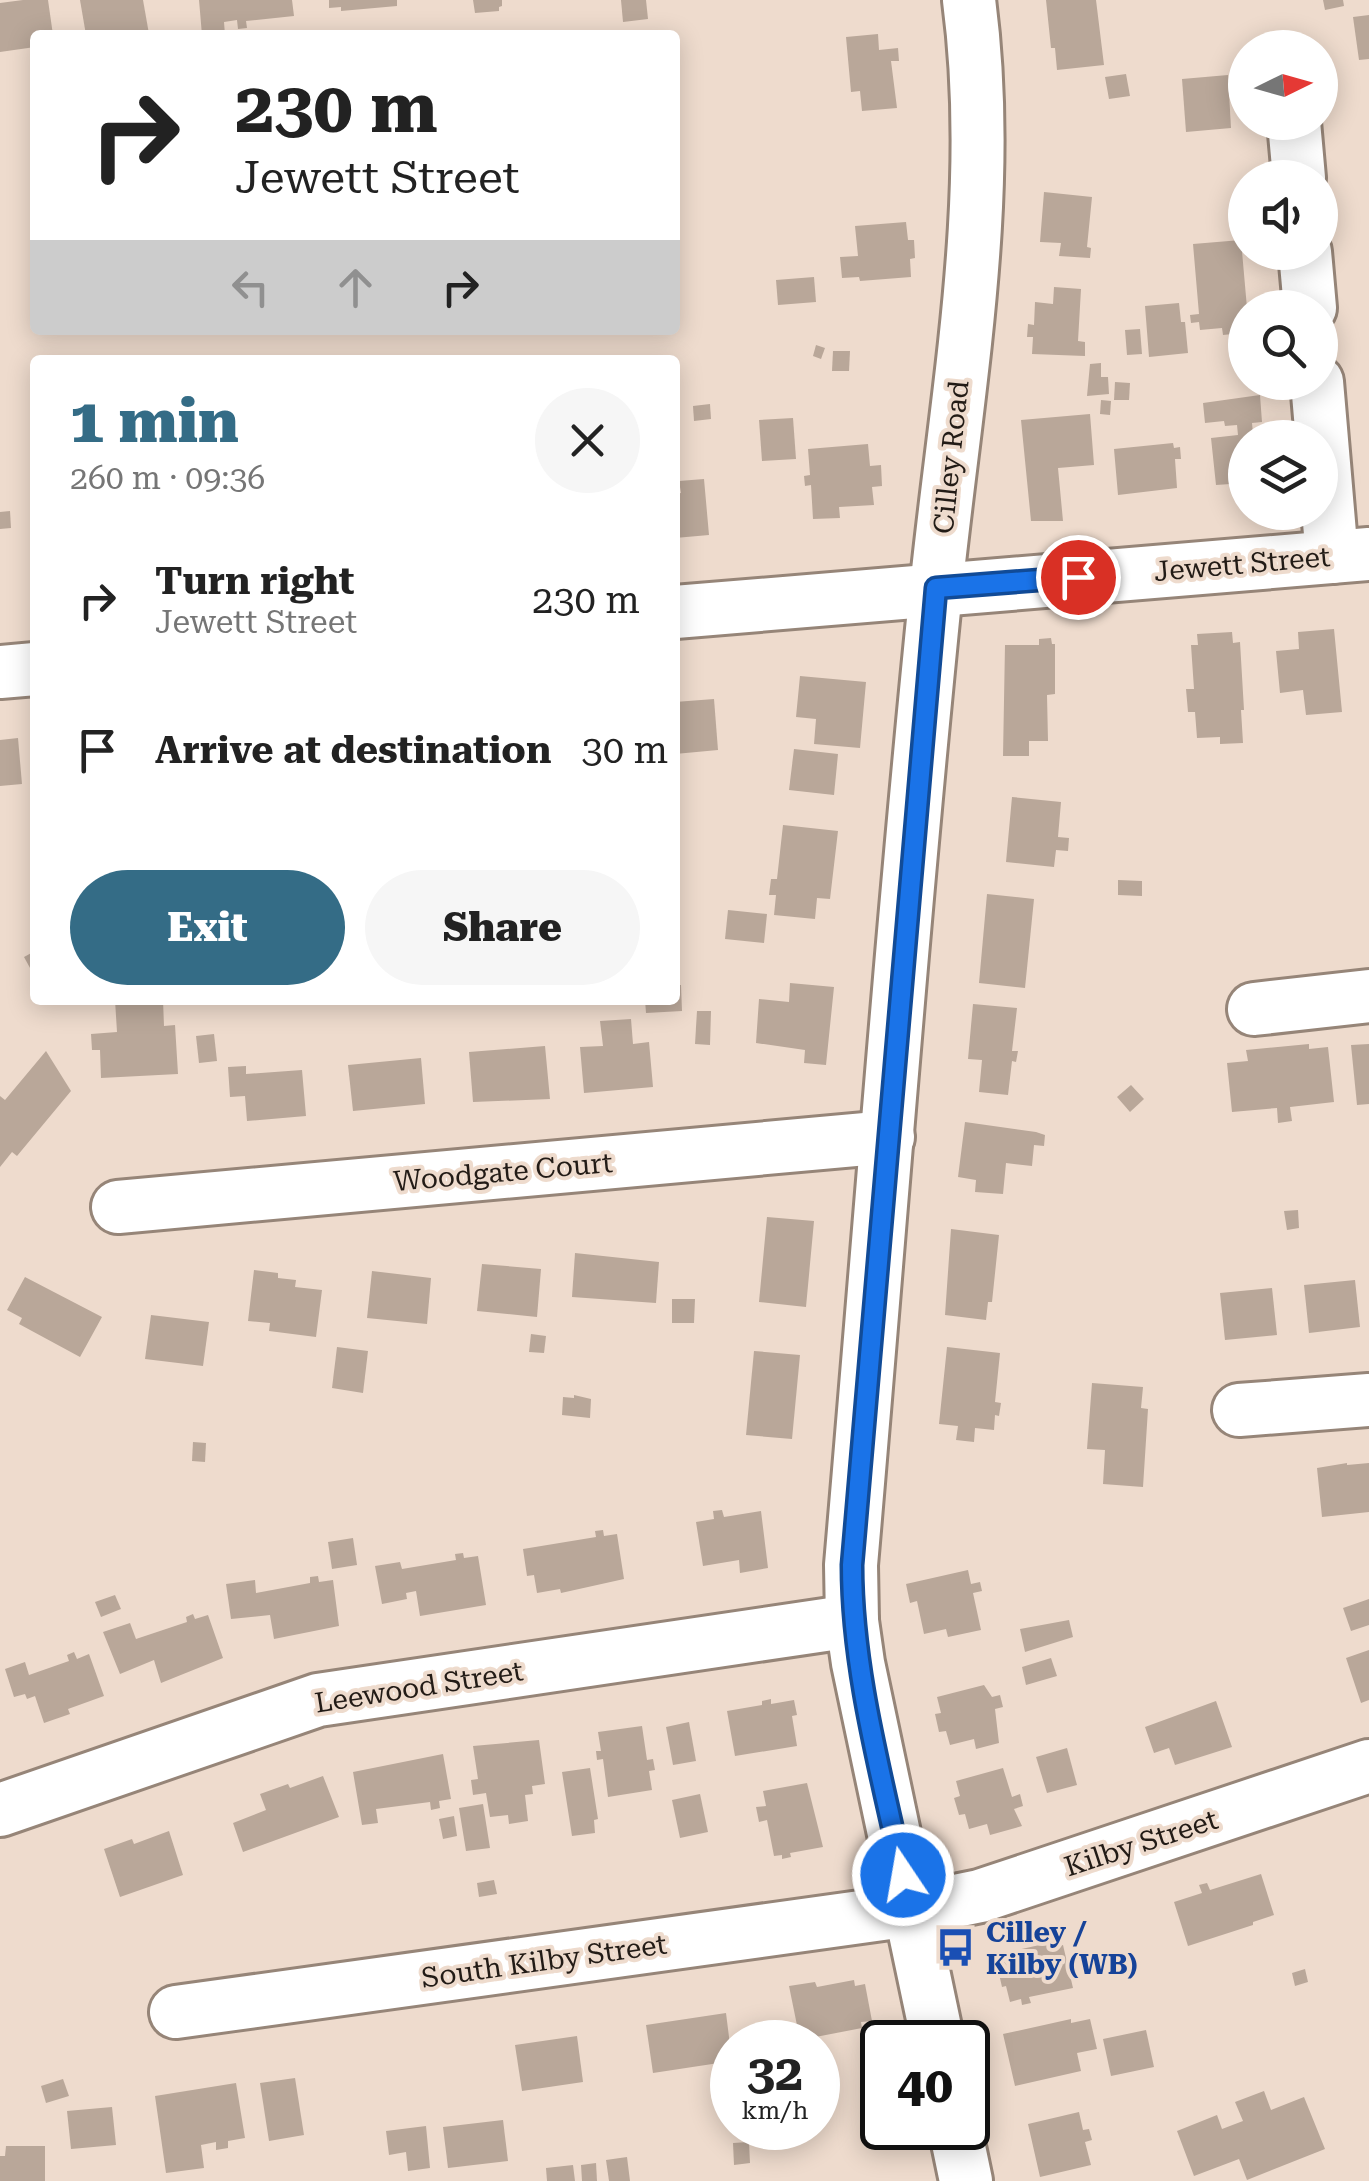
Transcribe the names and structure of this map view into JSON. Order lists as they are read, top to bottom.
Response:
{
  "streets": {
    "street": [
      "Cilley Road",
      "Jewett Street",
      "Woodgate Court",
      "Leewood Street",
      "Kilby Street",
      "South Kilby Street"
    ]
  },
  "crossings": [
    ["Cilley Road", "Jewett Street"],
    ["Cilley Road", "Woodgate Court"],
    ["Cilley Road", "Leewood Street"],
    ["Cilley Road", "Kilby Street"],
    ["Cilley Road", "South Kilby Street"],
    ["Kilby Street", "South Kilby Street"]
  ],
  "places": {
    "bus stop": ["Cilley / Kilby (WB)"]
  },
  "north": "right",
  "page": {
    "turn": ["230 m", "Jewett Street"],
    "heading": ["1 min", "260 m · 09:36"],
    "list": [
      {
        "name": "Turn right",
        "note": "Jewett Street",
        "value": "230 m"
      },
      {
        "name": "Arrive at destination",
        "value": "30 m"
      }
    ],
    "buttons": ["Exit", "Share"],
    "speed": "32 km/h",
    "limit": "40"
  }
}
